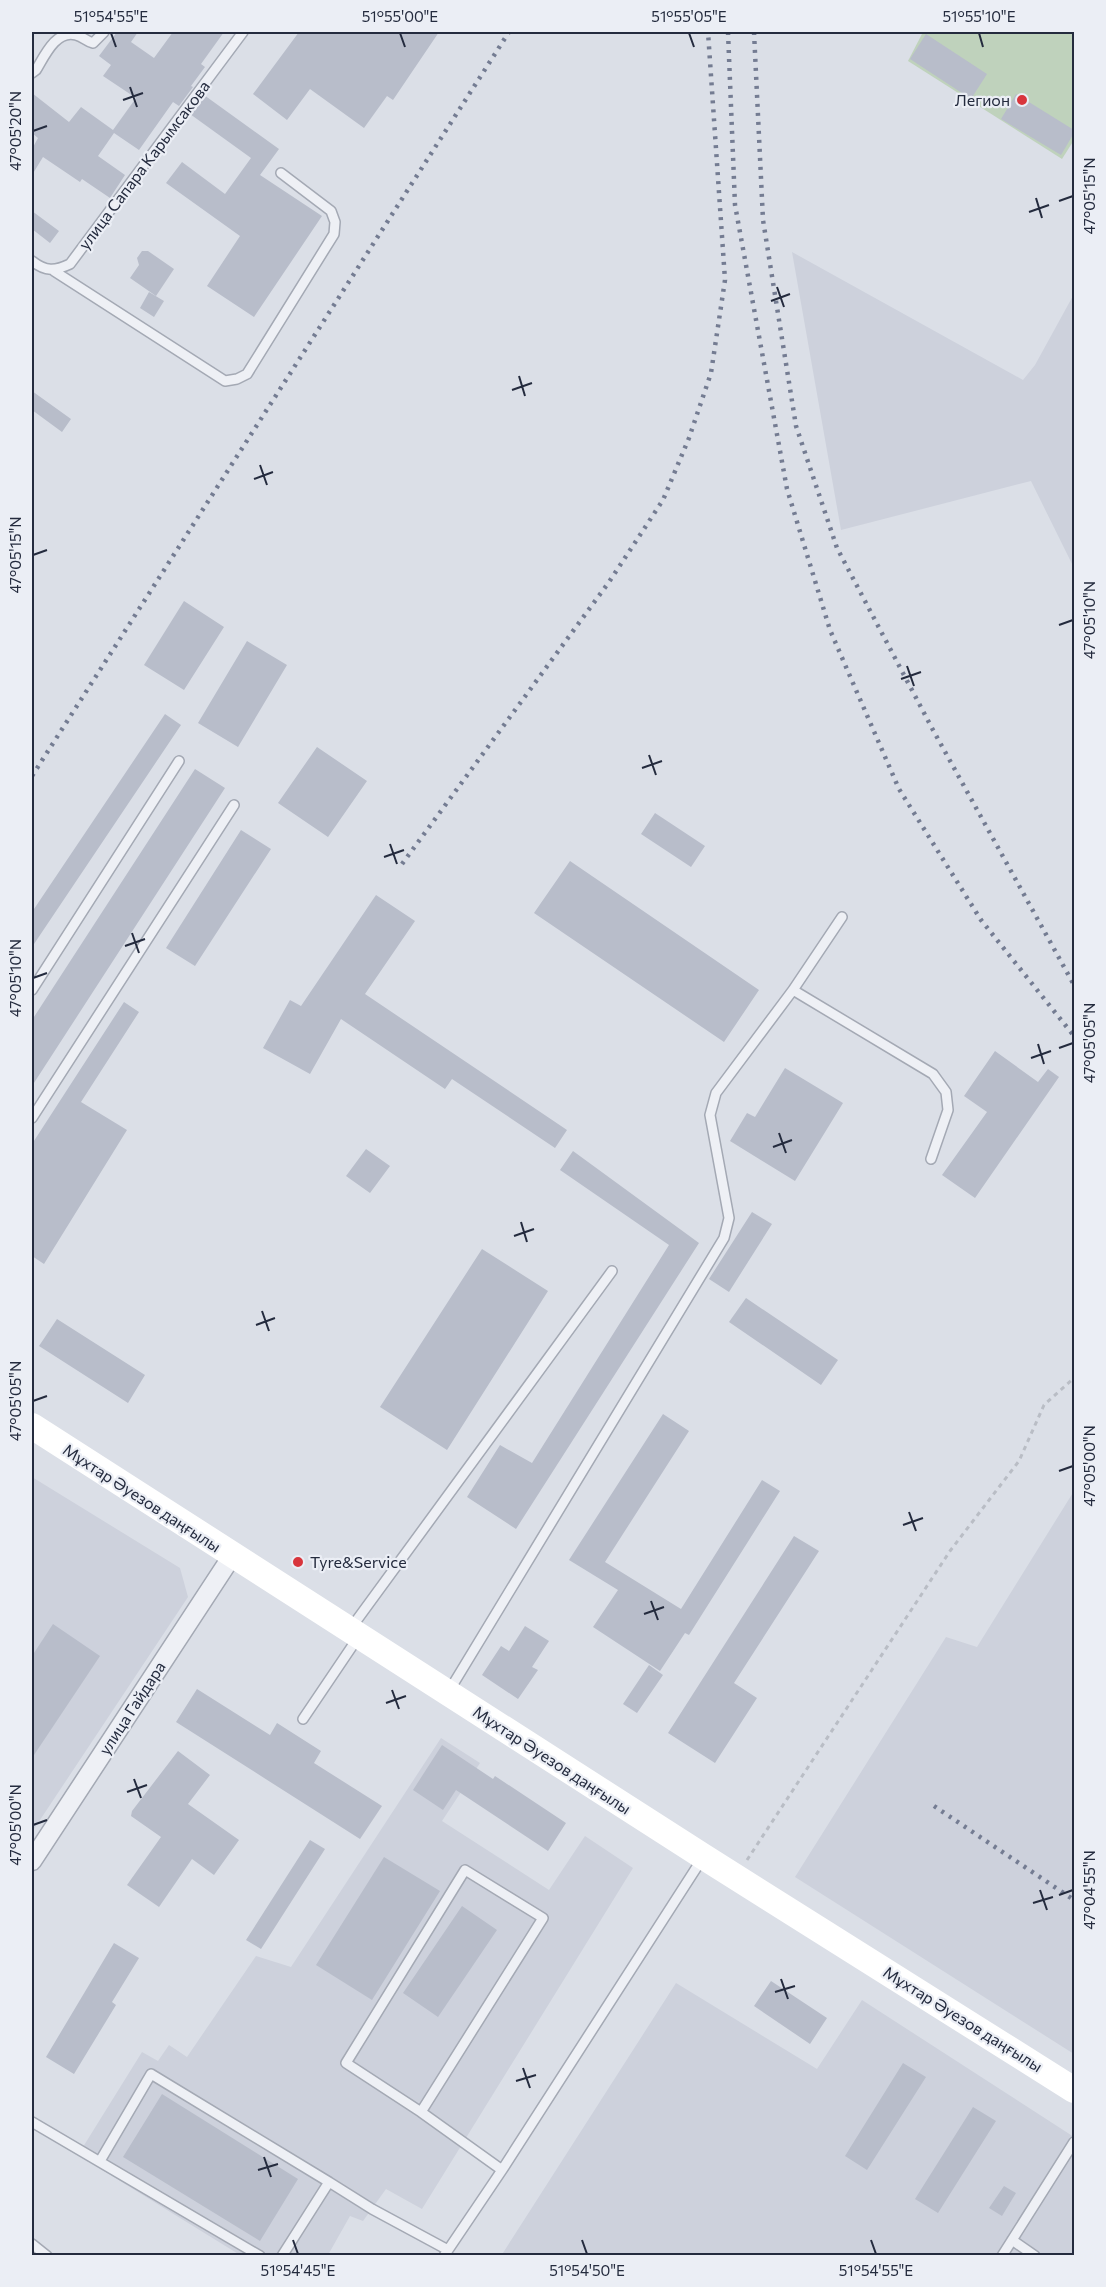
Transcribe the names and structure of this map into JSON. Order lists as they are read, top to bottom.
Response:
{
  "streets": {
    "main road": ["Мұхтар Әуезов даңғылы"],
    "street": ["улица Гайдара"],
    "lane": ["улица Сапара Карымсакова"]
  },
  "crossings": [
    ["Мұхтар Әуезов даңғылы", "улица Гайдара"]
  ],
  "places": ["Легион", "Tyre&Service"],
  "coordinates": [
    "51°54'55\"E",
    "51°55'00\"E",
    "51°55'05\"E",
    "51°55'10\"E",
    "47°05'20\"N",
    "47°05'15\"N",
    "47°05'10\"N",
    "47°05'05\"N",
    "47°05'00\"N",
    "47°04'55\"N",
    "51°54'45\"E",
    "51°54'50\"E"
  ]
}
